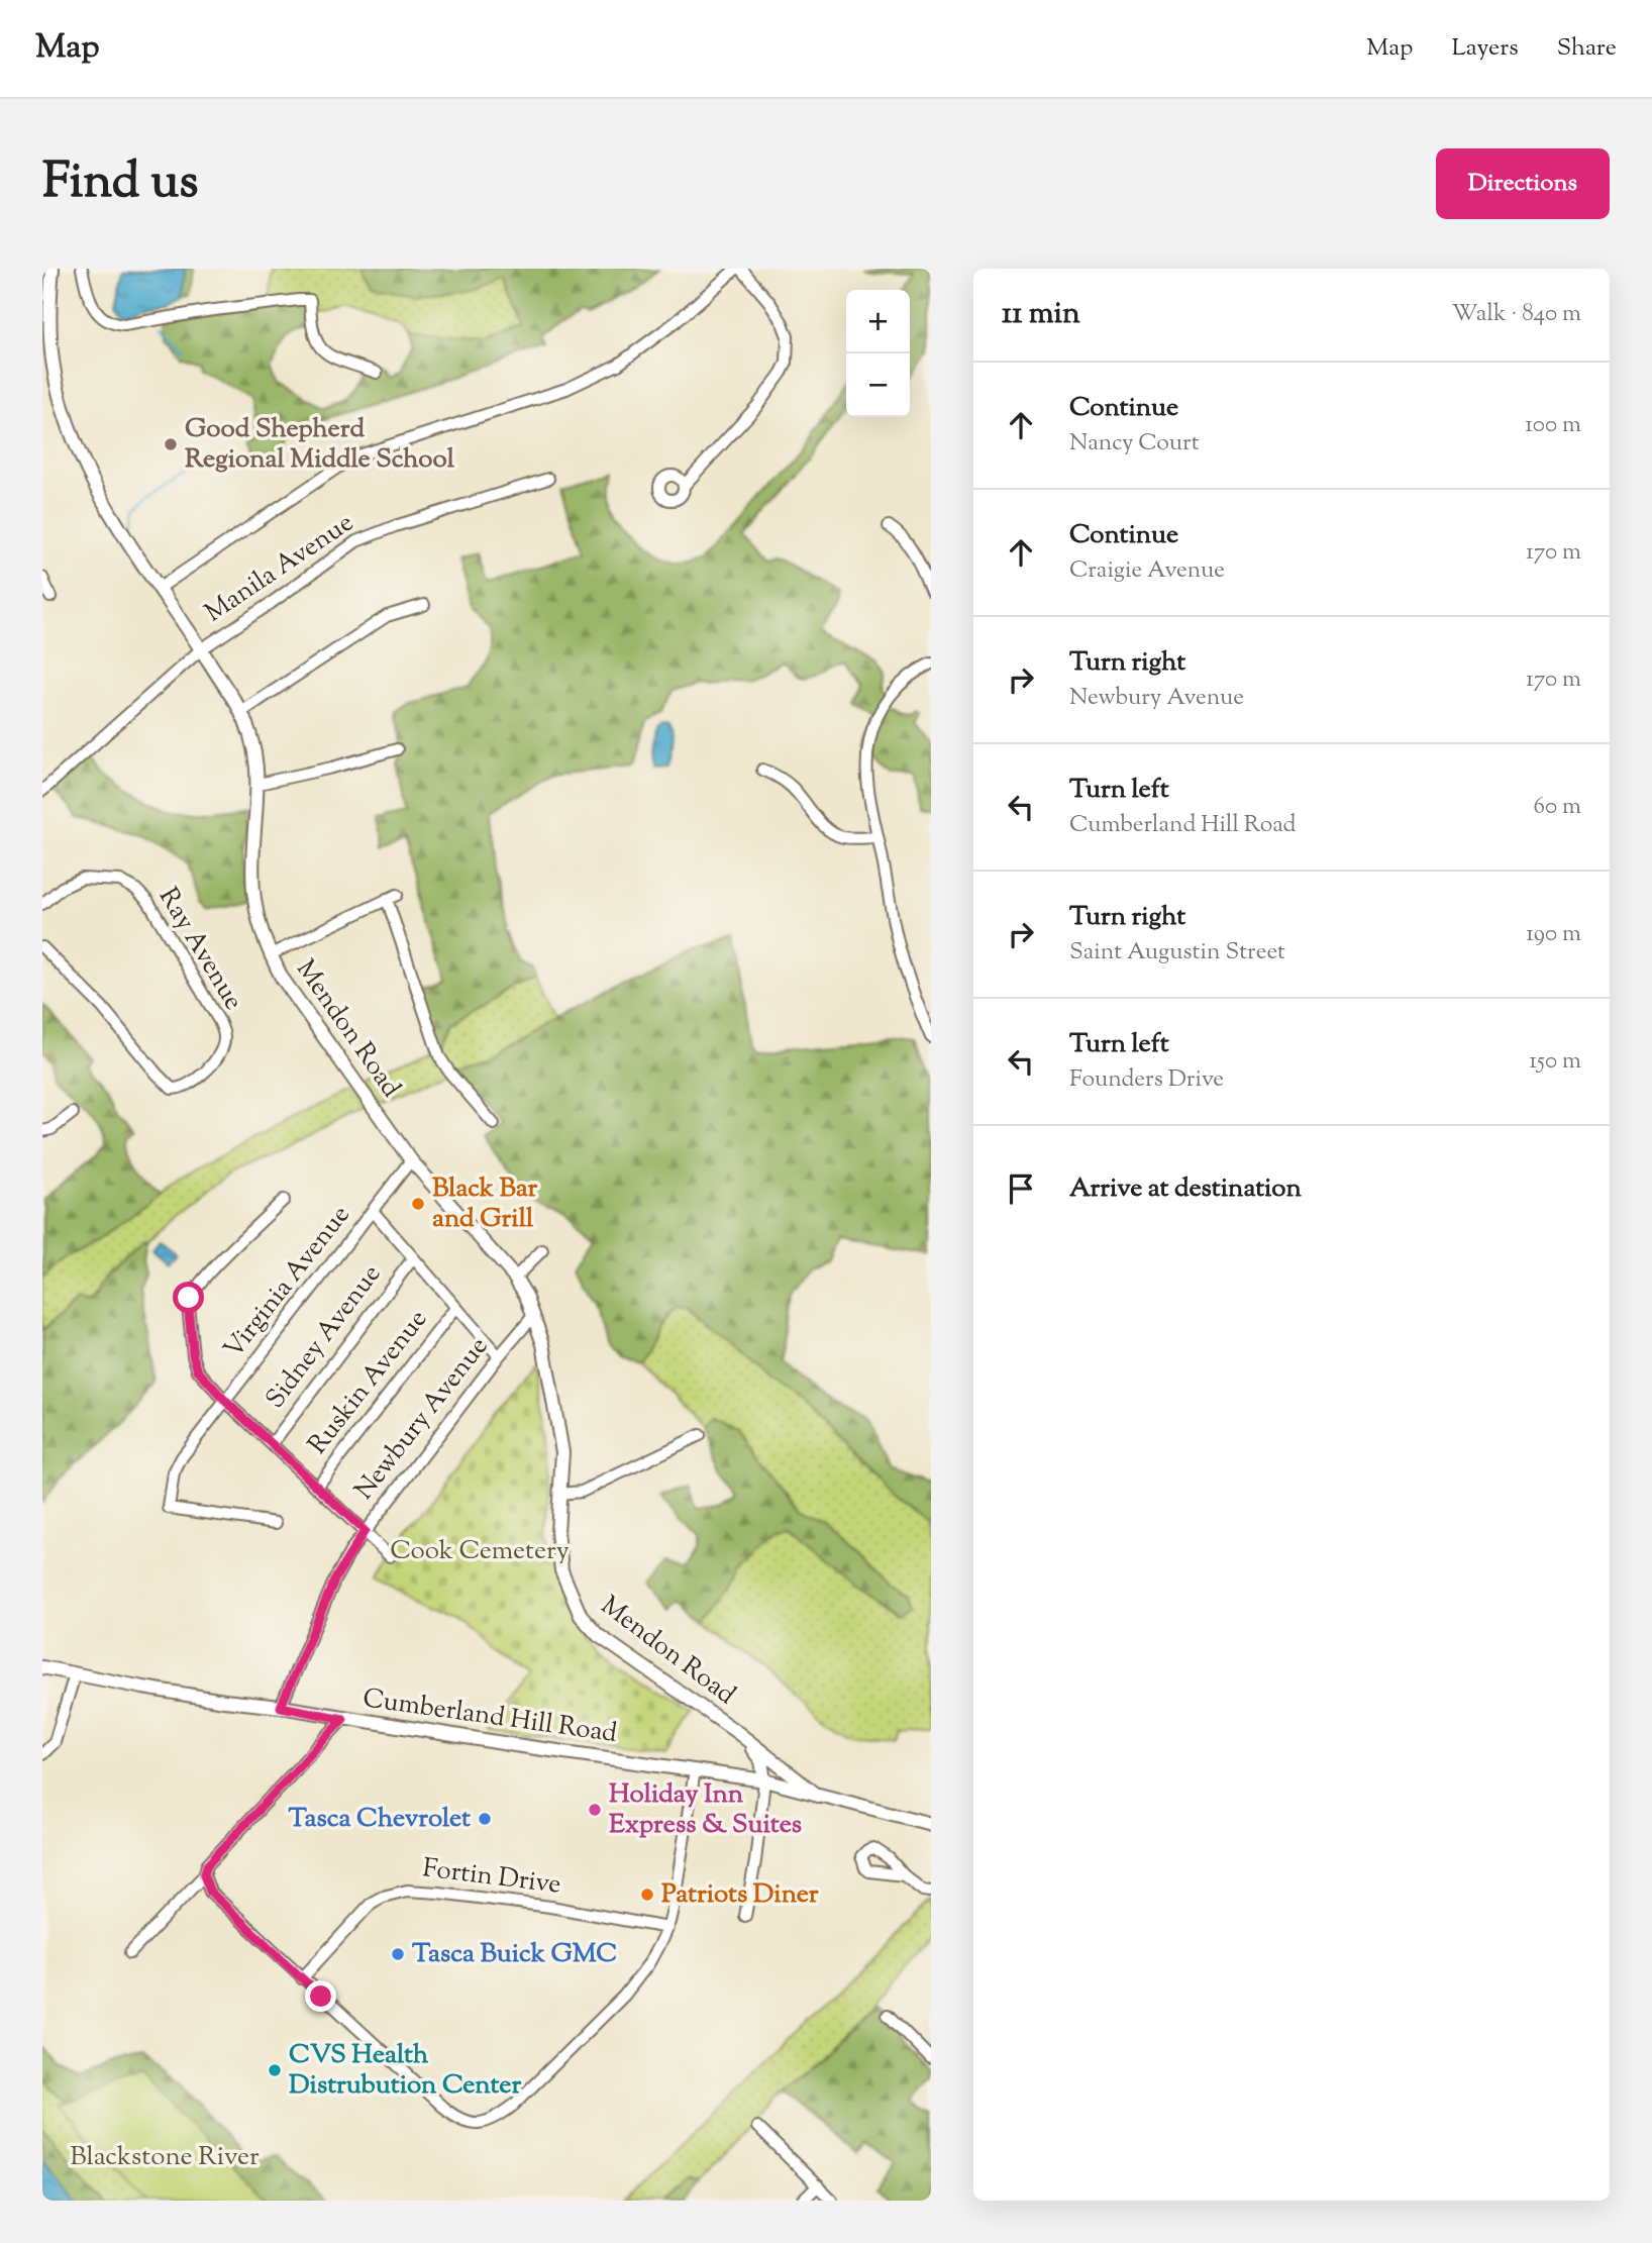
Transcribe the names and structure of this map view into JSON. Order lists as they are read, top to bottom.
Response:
{
  "streets": {
    "main road": ["Mendon Road", "Cumberland Hill Road"],
    "street": [
      "Manila Avenue",
      "Ray Avenue",
      "Virginia Avenue",
      "Sidney Avenue",
      "Ruskin Avenue",
      "Newbury Avenue",
      "Fortin Drive"
    ]
  },
  "crossings": [
    ["Manila Avenue", "Mendon Road"],
    ["Mendon Road", "Virginia Avenue"],
    ["Mendon Road", "Newbury Avenue"],
    ["Mendon Road", "Cumberland Hill Road"],
    ["Newbury Avenue", "Cumberland Hill Road"]
  ],
  "parks": ["Cook Cemetery", "Blackstone River"],
  "places": [
    "Good Shepherd Regional Middle School",
    "Black Bar and Grill",
    "Holiday Inn Express & Suites",
    "Tasca Chevrolet",
    "Patriots Diner",
    "Tasca Buick GMC",
    "CVS Health Distrubution Center"
  ],
  "page": {
    "header": "Map",
    "nav": ["Map", "Layers", "Share"],
    "title": "Find us",
    "buttons": "Directions",
    "heading": ["11 min", "Walk · 840 m"],
    "map_buttons": ["+", "−"],
    "list": [
      ["Continue", "Nancy Court", "100 m"],
      ["Continue", "Craigie Avenue", "170 m"],
      ["Turn right", "Newbury Avenue", "170 m"],
      ["Turn left", "Cumberland Hill Road", "60 m"],
      ["Turn right", "Saint Augustin Street", "190 m"],
      ["Turn left", "Founders Drive", "150 m"],
      "Arrive at destination"
    ]
  }
}
